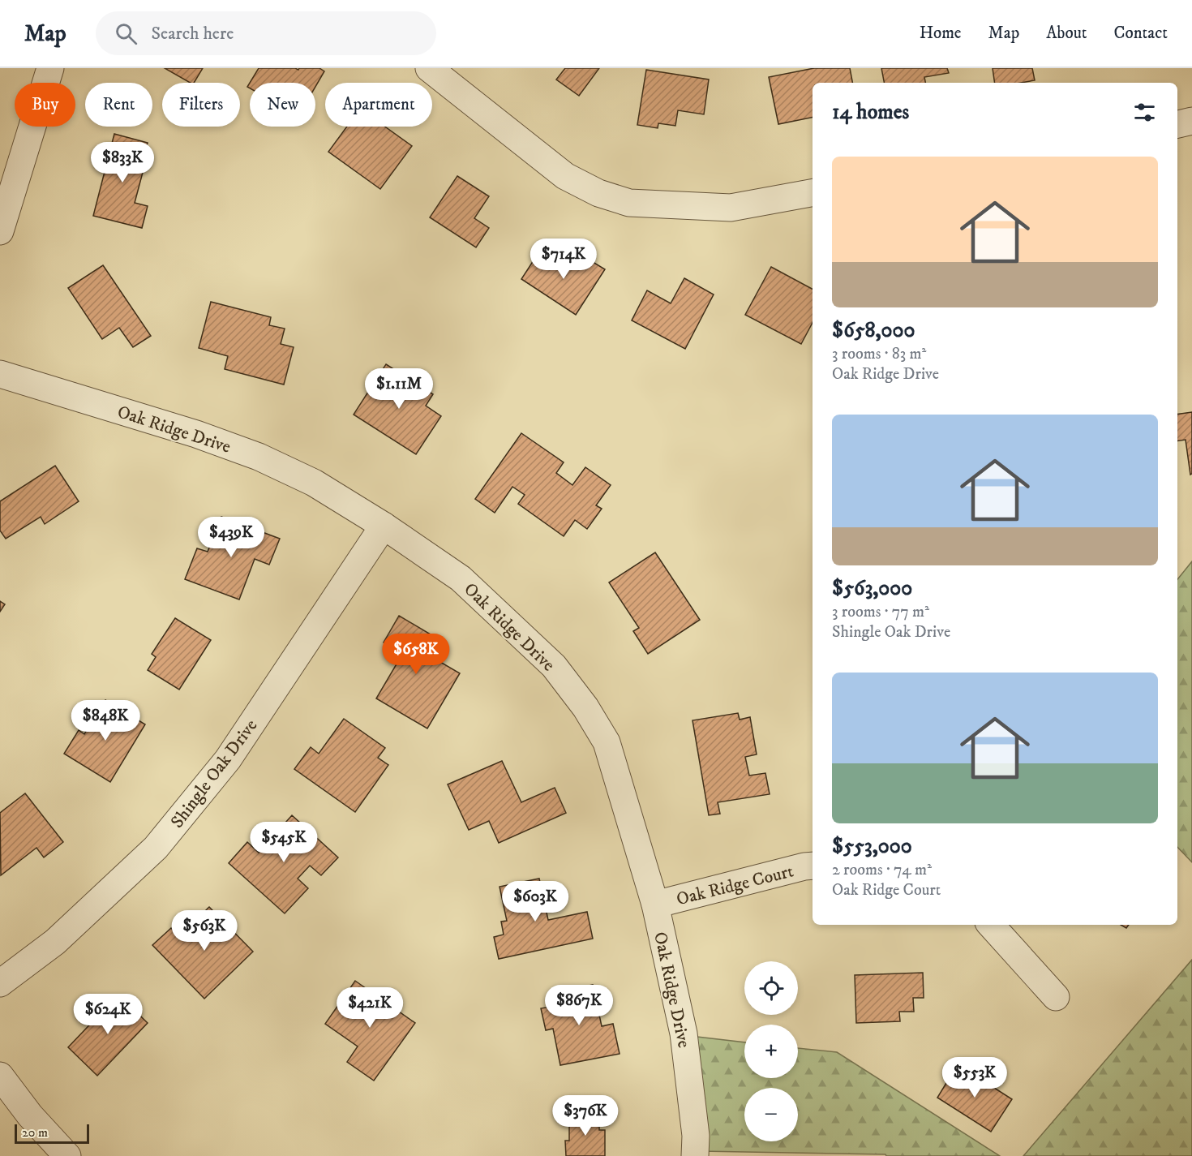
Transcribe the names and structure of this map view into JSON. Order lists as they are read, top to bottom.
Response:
{
  "streets": {
    "street": ["Oak Ridge Drive", "Shingle Oak Drive", "Oak Ridge Court"]
  },
  "crossings": [
    ["Oak Ridge Drive", "Shingle Oak Drive"],
    ["Oak Ridge Drive", "Oak Ridge Court"]
  ],
  "scale_bar": "20 m",
  "page": {
    "header": "Map",
    "search": "Search here",
    "nav": [
      "Home",
      "Map",
      "About",
      "Contact"
    ],
    "chip": [
      "Buy",
      "Rent",
      "Filters",
      "New",
      "Apartment"
    ],
    "heading": "14 homes",
    "list": [
      {
        "name": "$658,000",
        "note": "3 rooms · 83 m² · Oak Ridge Drive"
      },
      {
        "name": "$563,000",
        "note": "3 rooms · 77 m² · Shingle Oak Drive"
      },
      {
        "name": "$553,000",
        "note": "2 rooms · 74 m² · Oak Ridge Court"
      }
    ],
    "price": [
      "$833K",
      "$714K",
      "$1.11M",
      "$439K",
      "$658K",
      "$848K",
      "$545K",
      "$603K",
      "$563K",
      "$867K",
      "$421K",
      "$624K",
      "$553K",
      "$376K"
    ],
    "map_buttons": ["+", "−"],
    "scale": "20 m"
  }
}
